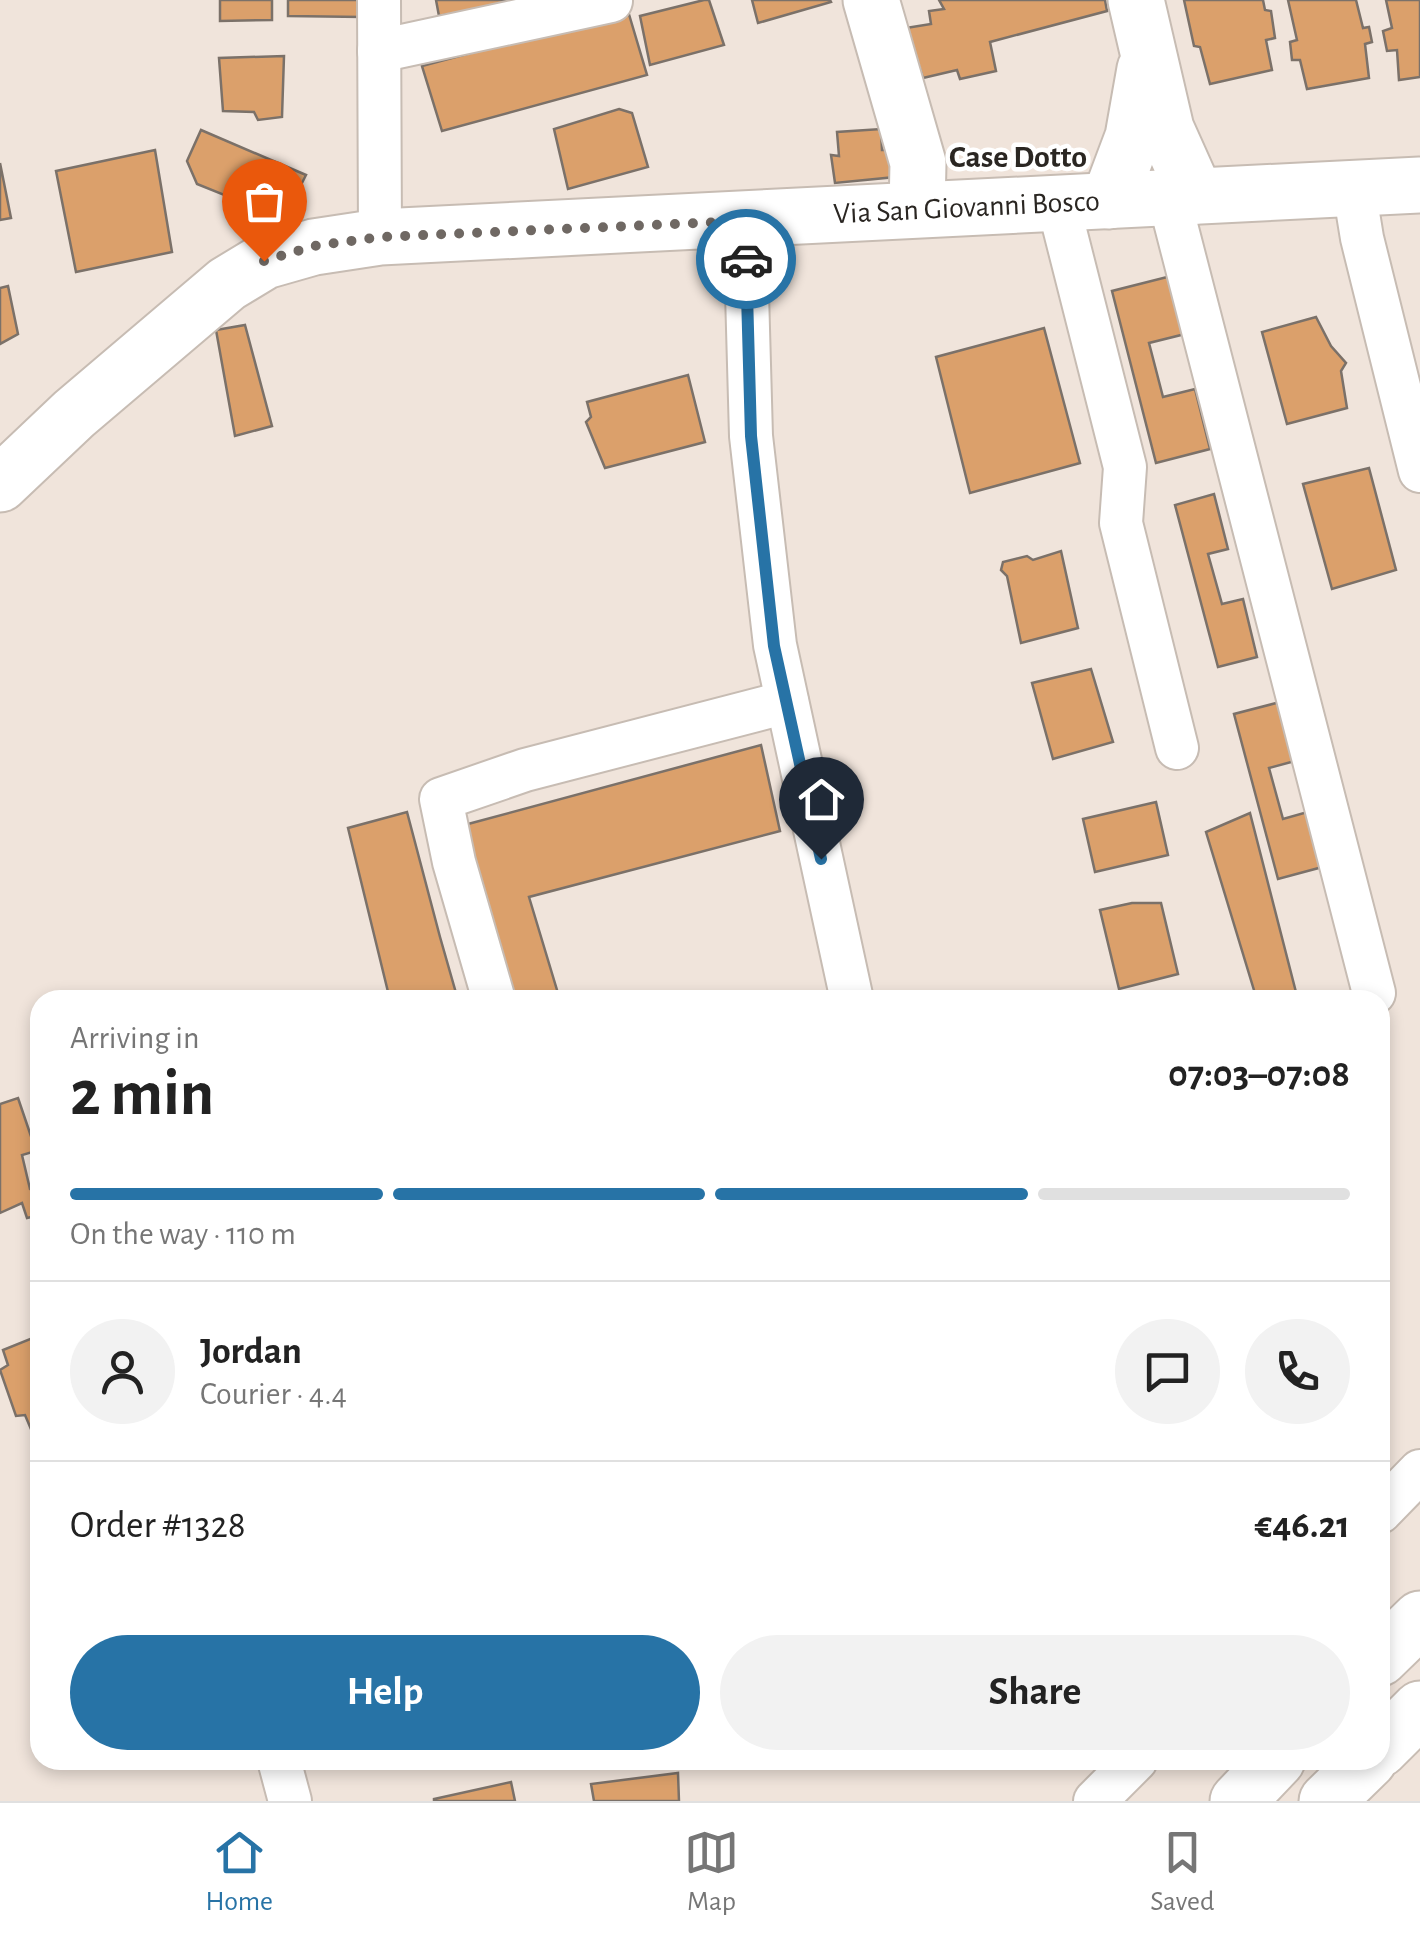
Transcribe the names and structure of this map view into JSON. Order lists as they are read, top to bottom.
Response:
{
  "streets": {
    "main road": ["Via San Giovanni Bosco"]
  },
  "districts": ["Case Dotto"],
  "page": {
    "heading": ["2 min", "Arriving in", "07:03–07:08"],
    "panel": [
      "Jordan",
      "Courier · 4.4",
      "Order #1328",
      "€46.21"
    ],
    "bar": "On the way · 110 m",
    "buttons": ["Help", "Share"],
    "tabs": ["Home", "Map", "Saved"]
  }
}
